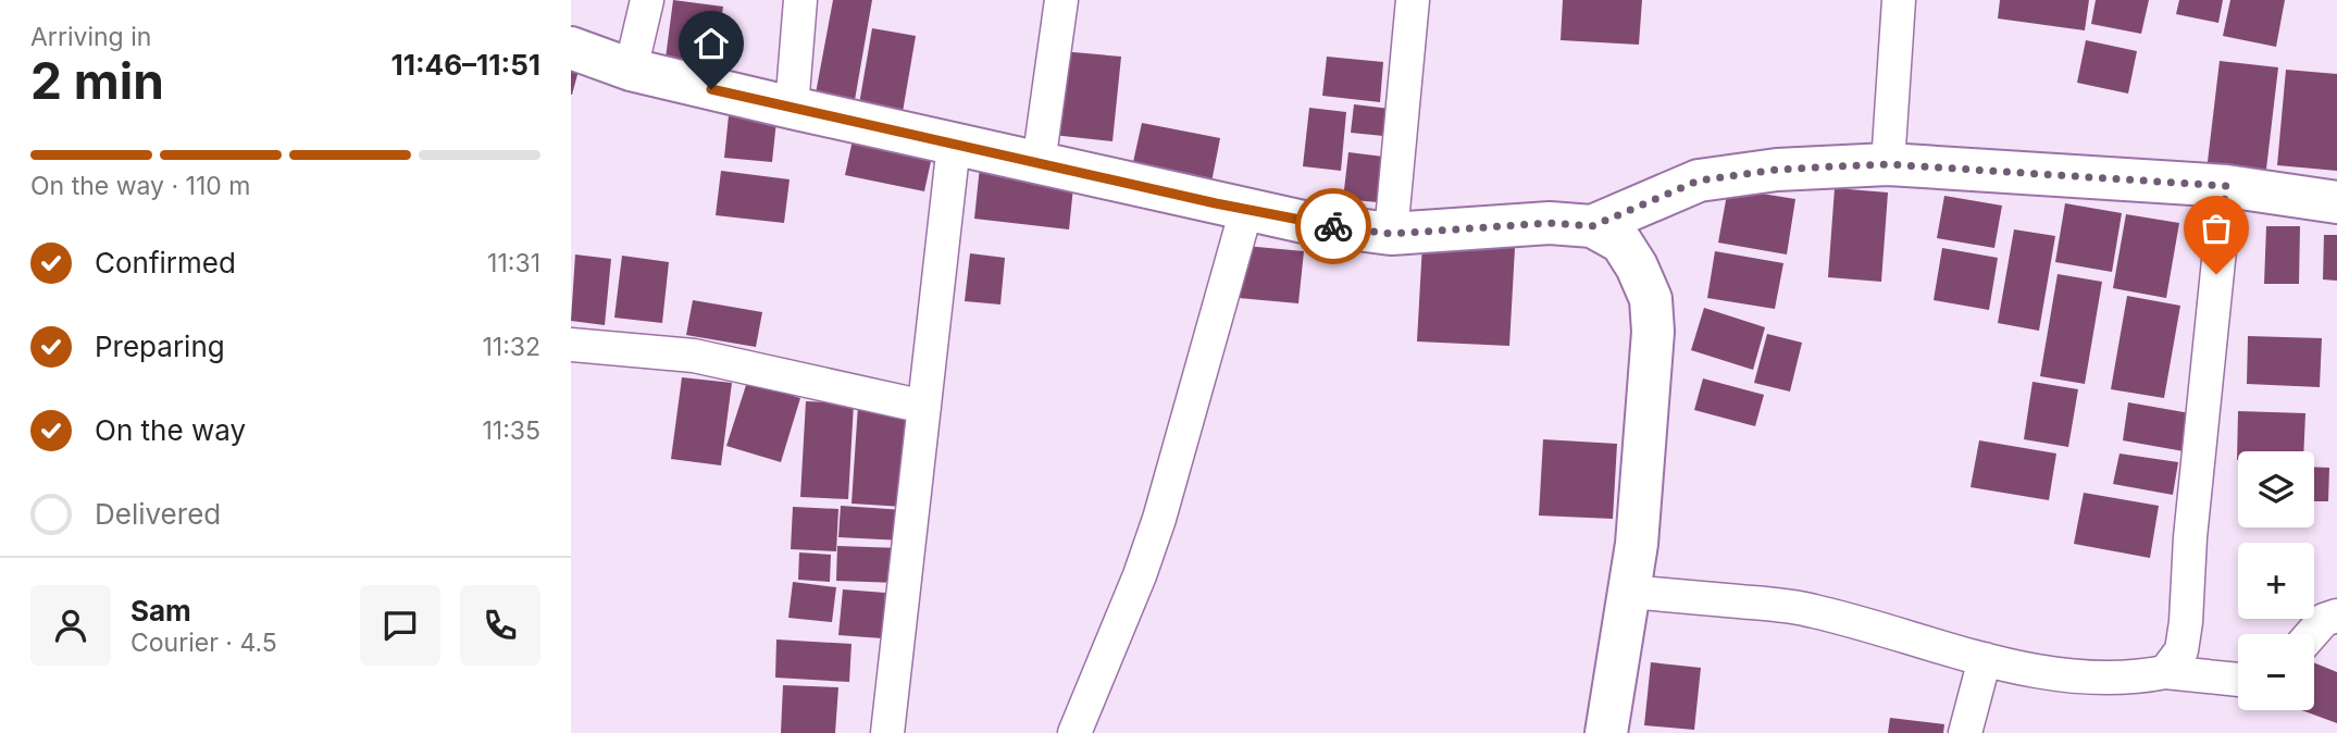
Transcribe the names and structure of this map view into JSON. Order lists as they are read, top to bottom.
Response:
{
  "page": {
    "heading": ["2 min", "Arriving in", "11:46–11:51"],
    "panel": ["Sam", "Courier · 4.5"],
    "bar": "On the way · 110 m",
    "list": [
      ["Confirmed", "11:31"],
      ["Preparing", "11:32"],
      ["On the way", "11:35"],
      "Delivered"
    ],
    "map_buttons": ["+", "−"]
  }
}
